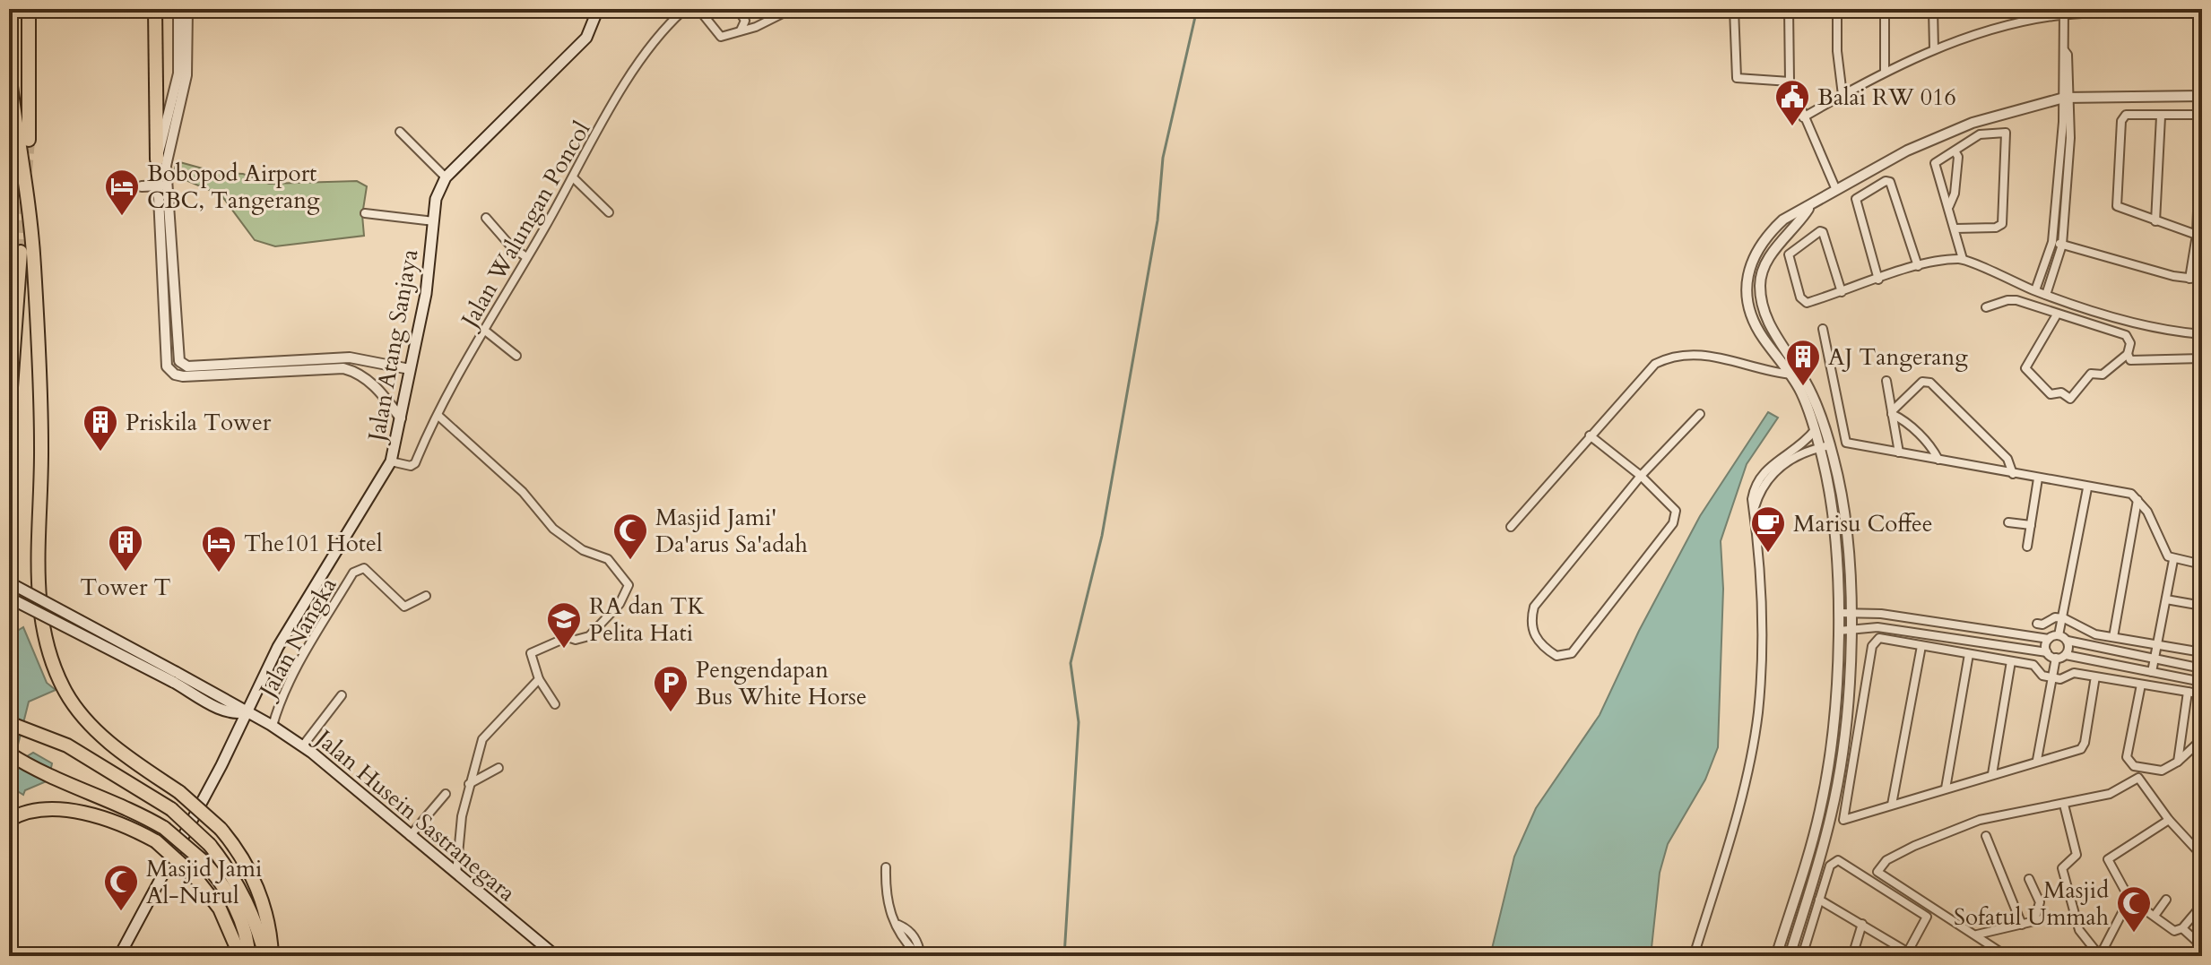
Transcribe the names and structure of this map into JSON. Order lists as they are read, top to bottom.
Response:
{
  "streets": {
    "main road": ["Jalan Atang Sanjaya", "Jalan Husein Sastranegara"],
    "street": ["Jalan Walungan Poncol", "Jalan Nangka"]
  },
  "crossings": [
    ["Jalan Walungan Poncol", "Jalan Atang Sanjaya"],
    ["Jalan Atang Sanjaya", "Jalan Husein Sastranegara"],
    ["Jalan Nangka", "Jalan Husein Sastranegara"]
  ],
  "places": {
    "public building": ["Balai RW 016"],
    "hotel": ["Bobopod Airport CBC, Tangerang", "The101 Hotel"],
    "building": ["AJ Tangerang", "Priskila Tower", "Tower T"],
    "cafe": ["Marisu Coffee"],
    "mosque": ["Masjid Jami' Da'arus Sa'adah", "Masjid Jami Al-Nurul", "Masjid Sofatul Ummah"],
    "school or university": ["RA dan TK Pelita Hati"],
    "parking": ["Pengendapan Bus White Horse"]
  }
}
